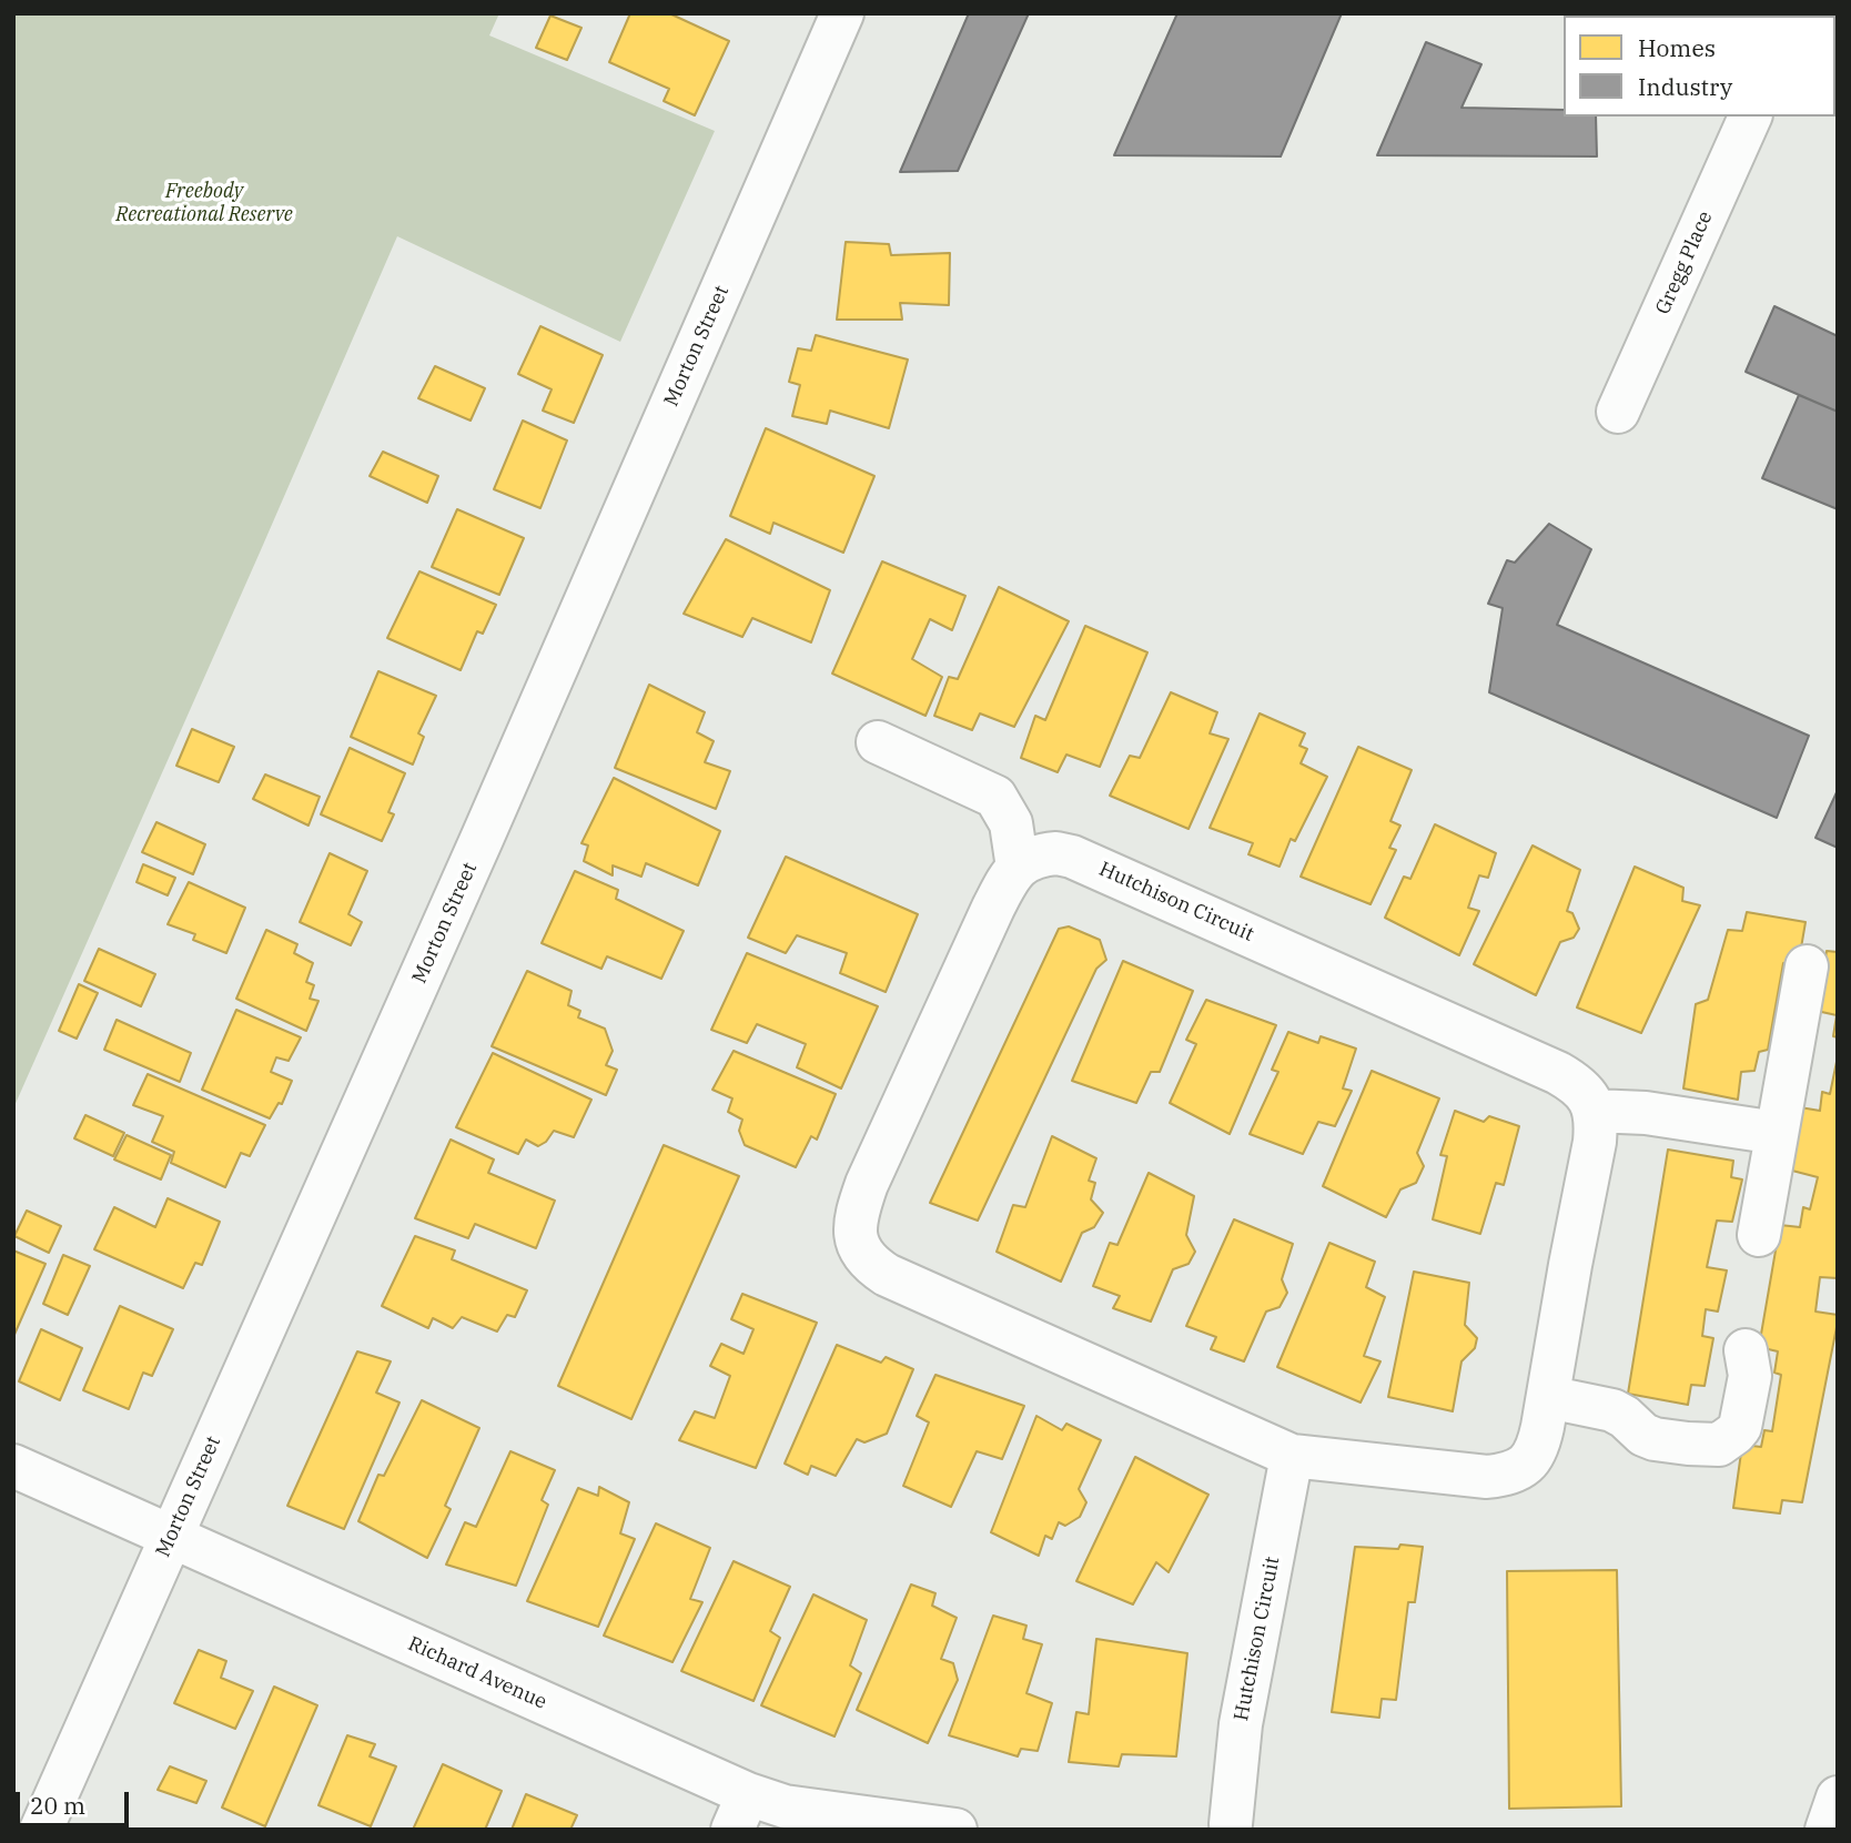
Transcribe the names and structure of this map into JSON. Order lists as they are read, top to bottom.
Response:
{
  "streets": {
    "street": [
      "Gregg Place",
      "Morton Street",
      "Hutchison Circuit",
      "Richard Avenue"
    ]
  },
  "crossings": [
    ["Morton Street", "Richard Avenue"]
  ],
  "parks": ["Freebody Recreational Reserve"],
  "legend": ["Homes", "Industry"],
  "scale_bar": "20 m"
}
